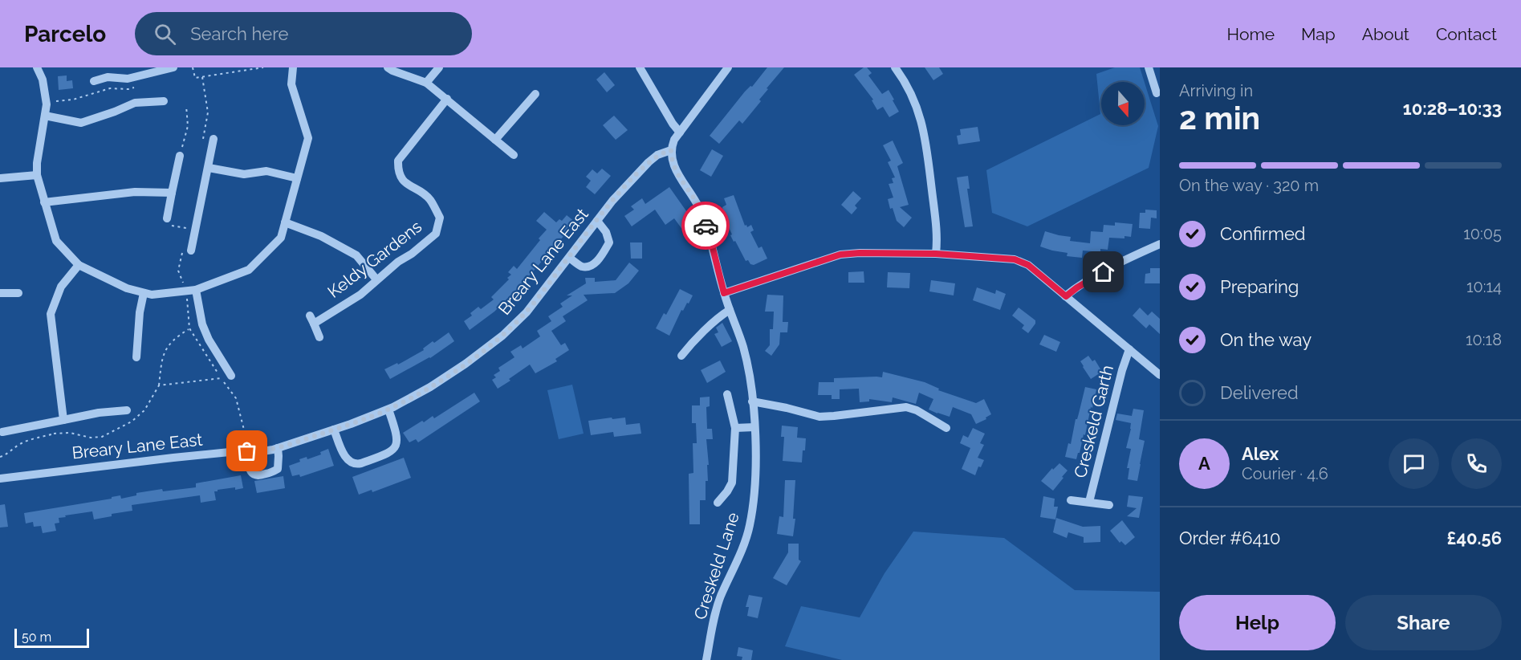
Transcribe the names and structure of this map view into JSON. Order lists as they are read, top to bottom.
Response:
{
  "streets": {
    "street": [
      "Keldy Gardens",
      "Breary Lane East",
      "Creskeld Garth",
      "Creskeld Lane"
    ]
  },
  "crossings": [
    ["Breary Lane East", "Creskeld Lane"]
  ],
  "scale_bar": "50 m",
  "north": "bottom",
  "page": {
    "header": "Parcelo",
    "search": "Search here",
    "nav": [
      "Home",
      "Map",
      "About",
      "Contact"
    ],
    "heading": ["2 min", "Arriving in", "10:28–10:33"],
    "panel": [
      "Alex",
      "Courier · 4.6",
      "Order #6410",
      "£40.56"
    ],
    "bar": "On the way · 320 m",
    "list": [
      ["Confirmed", "10:05"],
      ["Preparing", "10:14"],
      ["On the way", "10:18"],
      "Delivered"
    ],
    "round": "A",
    "buttons": ["Help", "Share"],
    "scale": "50 m"
  }
}
